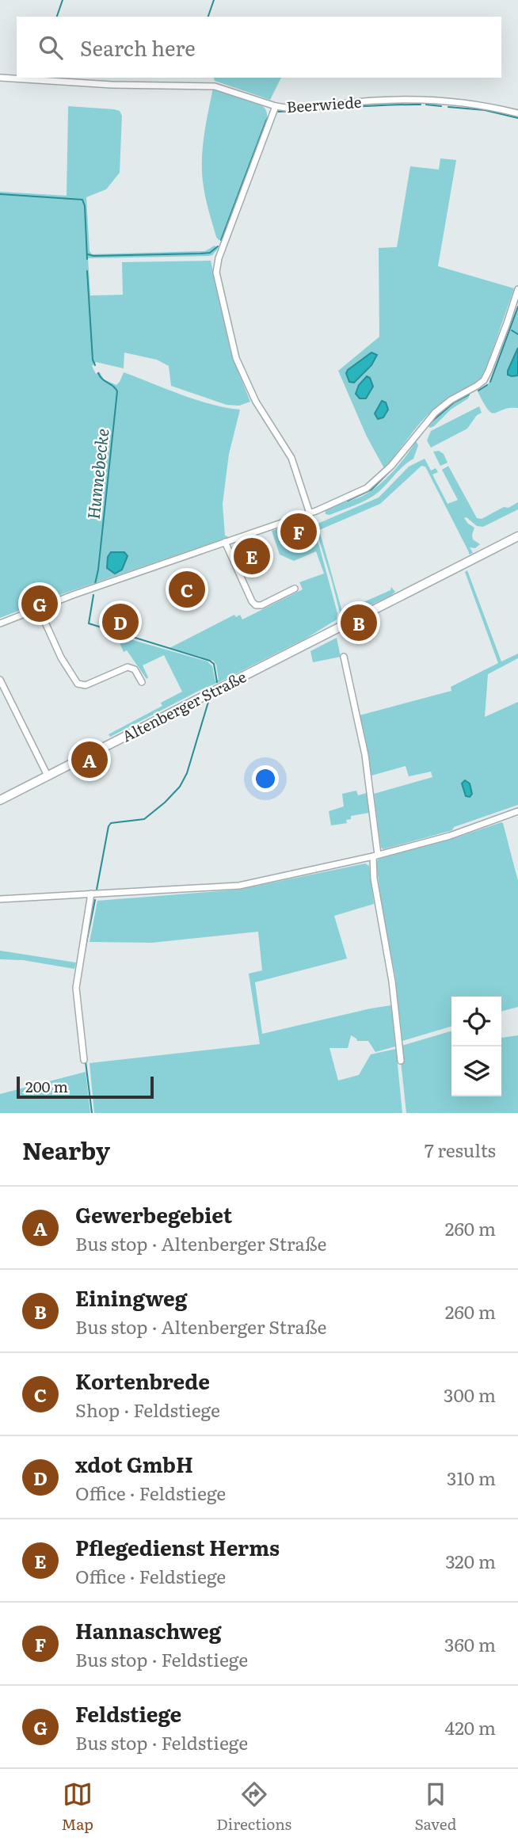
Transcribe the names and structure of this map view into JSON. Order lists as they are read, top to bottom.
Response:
{
  "streets": {
    "main road": ["Altenberger Straße"],
    "street": ["Beerwiede"]
  },
  "water": ["Hunnebecke"],
  "scale_bar": "200 m",
  "page": {
    "search": "Search here",
    "pins": [
      "F",
      "E",
      "C",
      "G",
      "D",
      "B",
      "A"
    ],
    "scale": "200 m",
    "heading": ["Nearby", "7 results"],
    "list": [
      {
        "mark": "A",
        "name": "Gewerbegebiet",
        "note": "Bus stop · Altenberger Straße",
        "value": "260 m"
      },
      {
        "mark": "B",
        "name": "Einingweg",
        "note": "Bus stop · Altenberger Straße",
        "value": "260 m"
      },
      {
        "mark": "C",
        "name": "Kortenbrede",
        "note": "Shop · Feldstiege",
        "value": "300 m"
      },
      {
        "mark": "D",
        "name": "xdot GmbH",
        "note": "Office · Feldstiege",
        "value": "310 m"
      },
      {
        "mark": "E",
        "name": "Pflegedienst Herms",
        "note": "Office · Feldstiege",
        "value": "320 m"
      },
      {
        "mark": "F",
        "name": "Hannaschweg",
        "note": "Bus stop · Feldstiege",
        "value": "360 m"
      },
      {
        "mark": "G",
        "name": "Feldstiege",
        "note": "Bus stop · Feldstiege",
        "value": "420 m"
      }
    ],
    "nav": ["Map", "Directions", "Saved"]
  }
}
